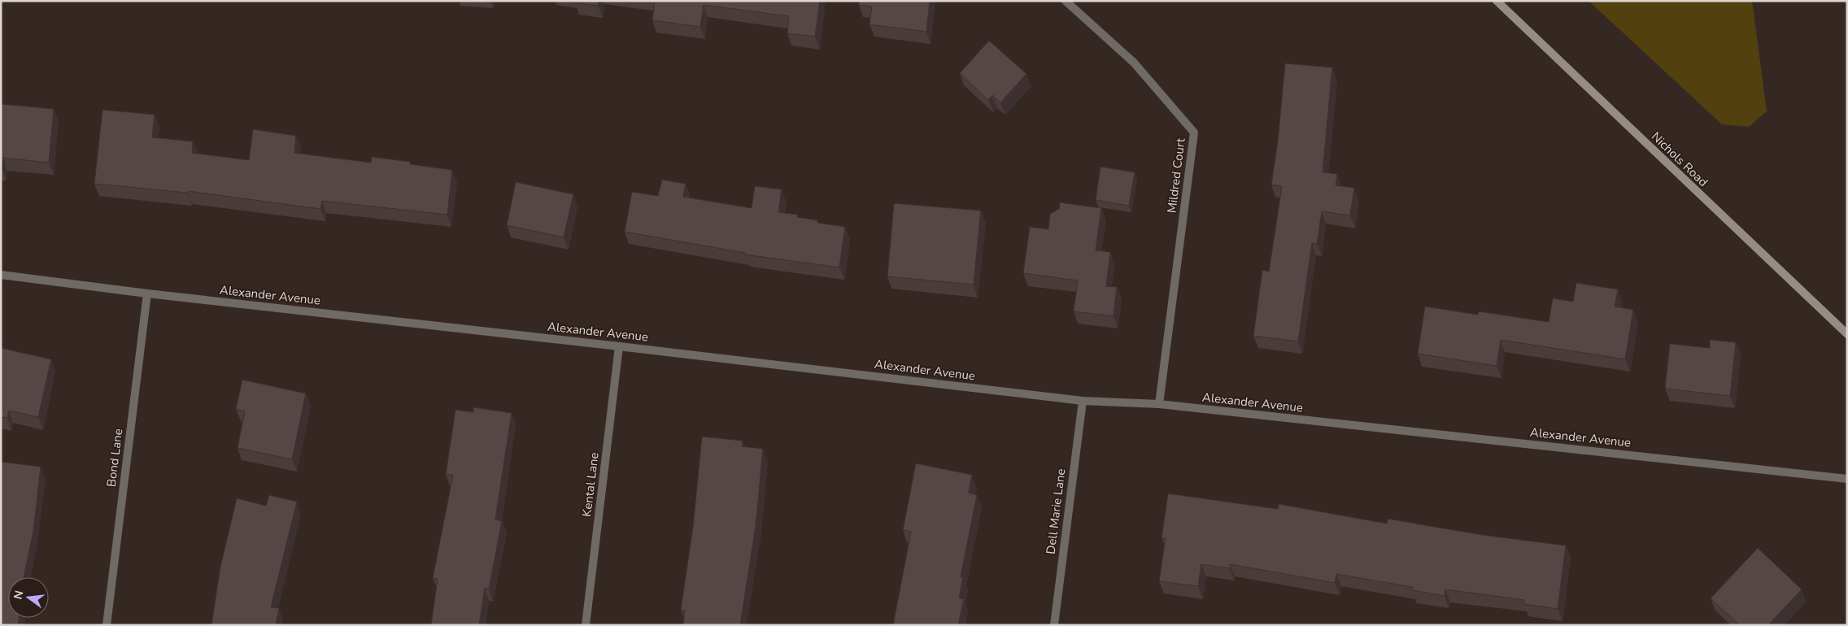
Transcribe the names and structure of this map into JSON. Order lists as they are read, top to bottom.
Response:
{
  "streets": {
    "street": [
      "Nichols Road",
      "Mildred Court",
      "Alexander Avenue",
      "Bond Lane",
      "Kental Lane",
      "Dell Marie Lane"
    ]
  },
  "crossings": [
    ["Mildred Court", "Alexander Avenue"],
    ["Alexander Avenue", "Bond Lane"],
    ["Alexander Avenue", "Kental Lane"],
    ["Alexander Avenue", "Dell Marie Lane"]
  ],
  "north": "left"
}
